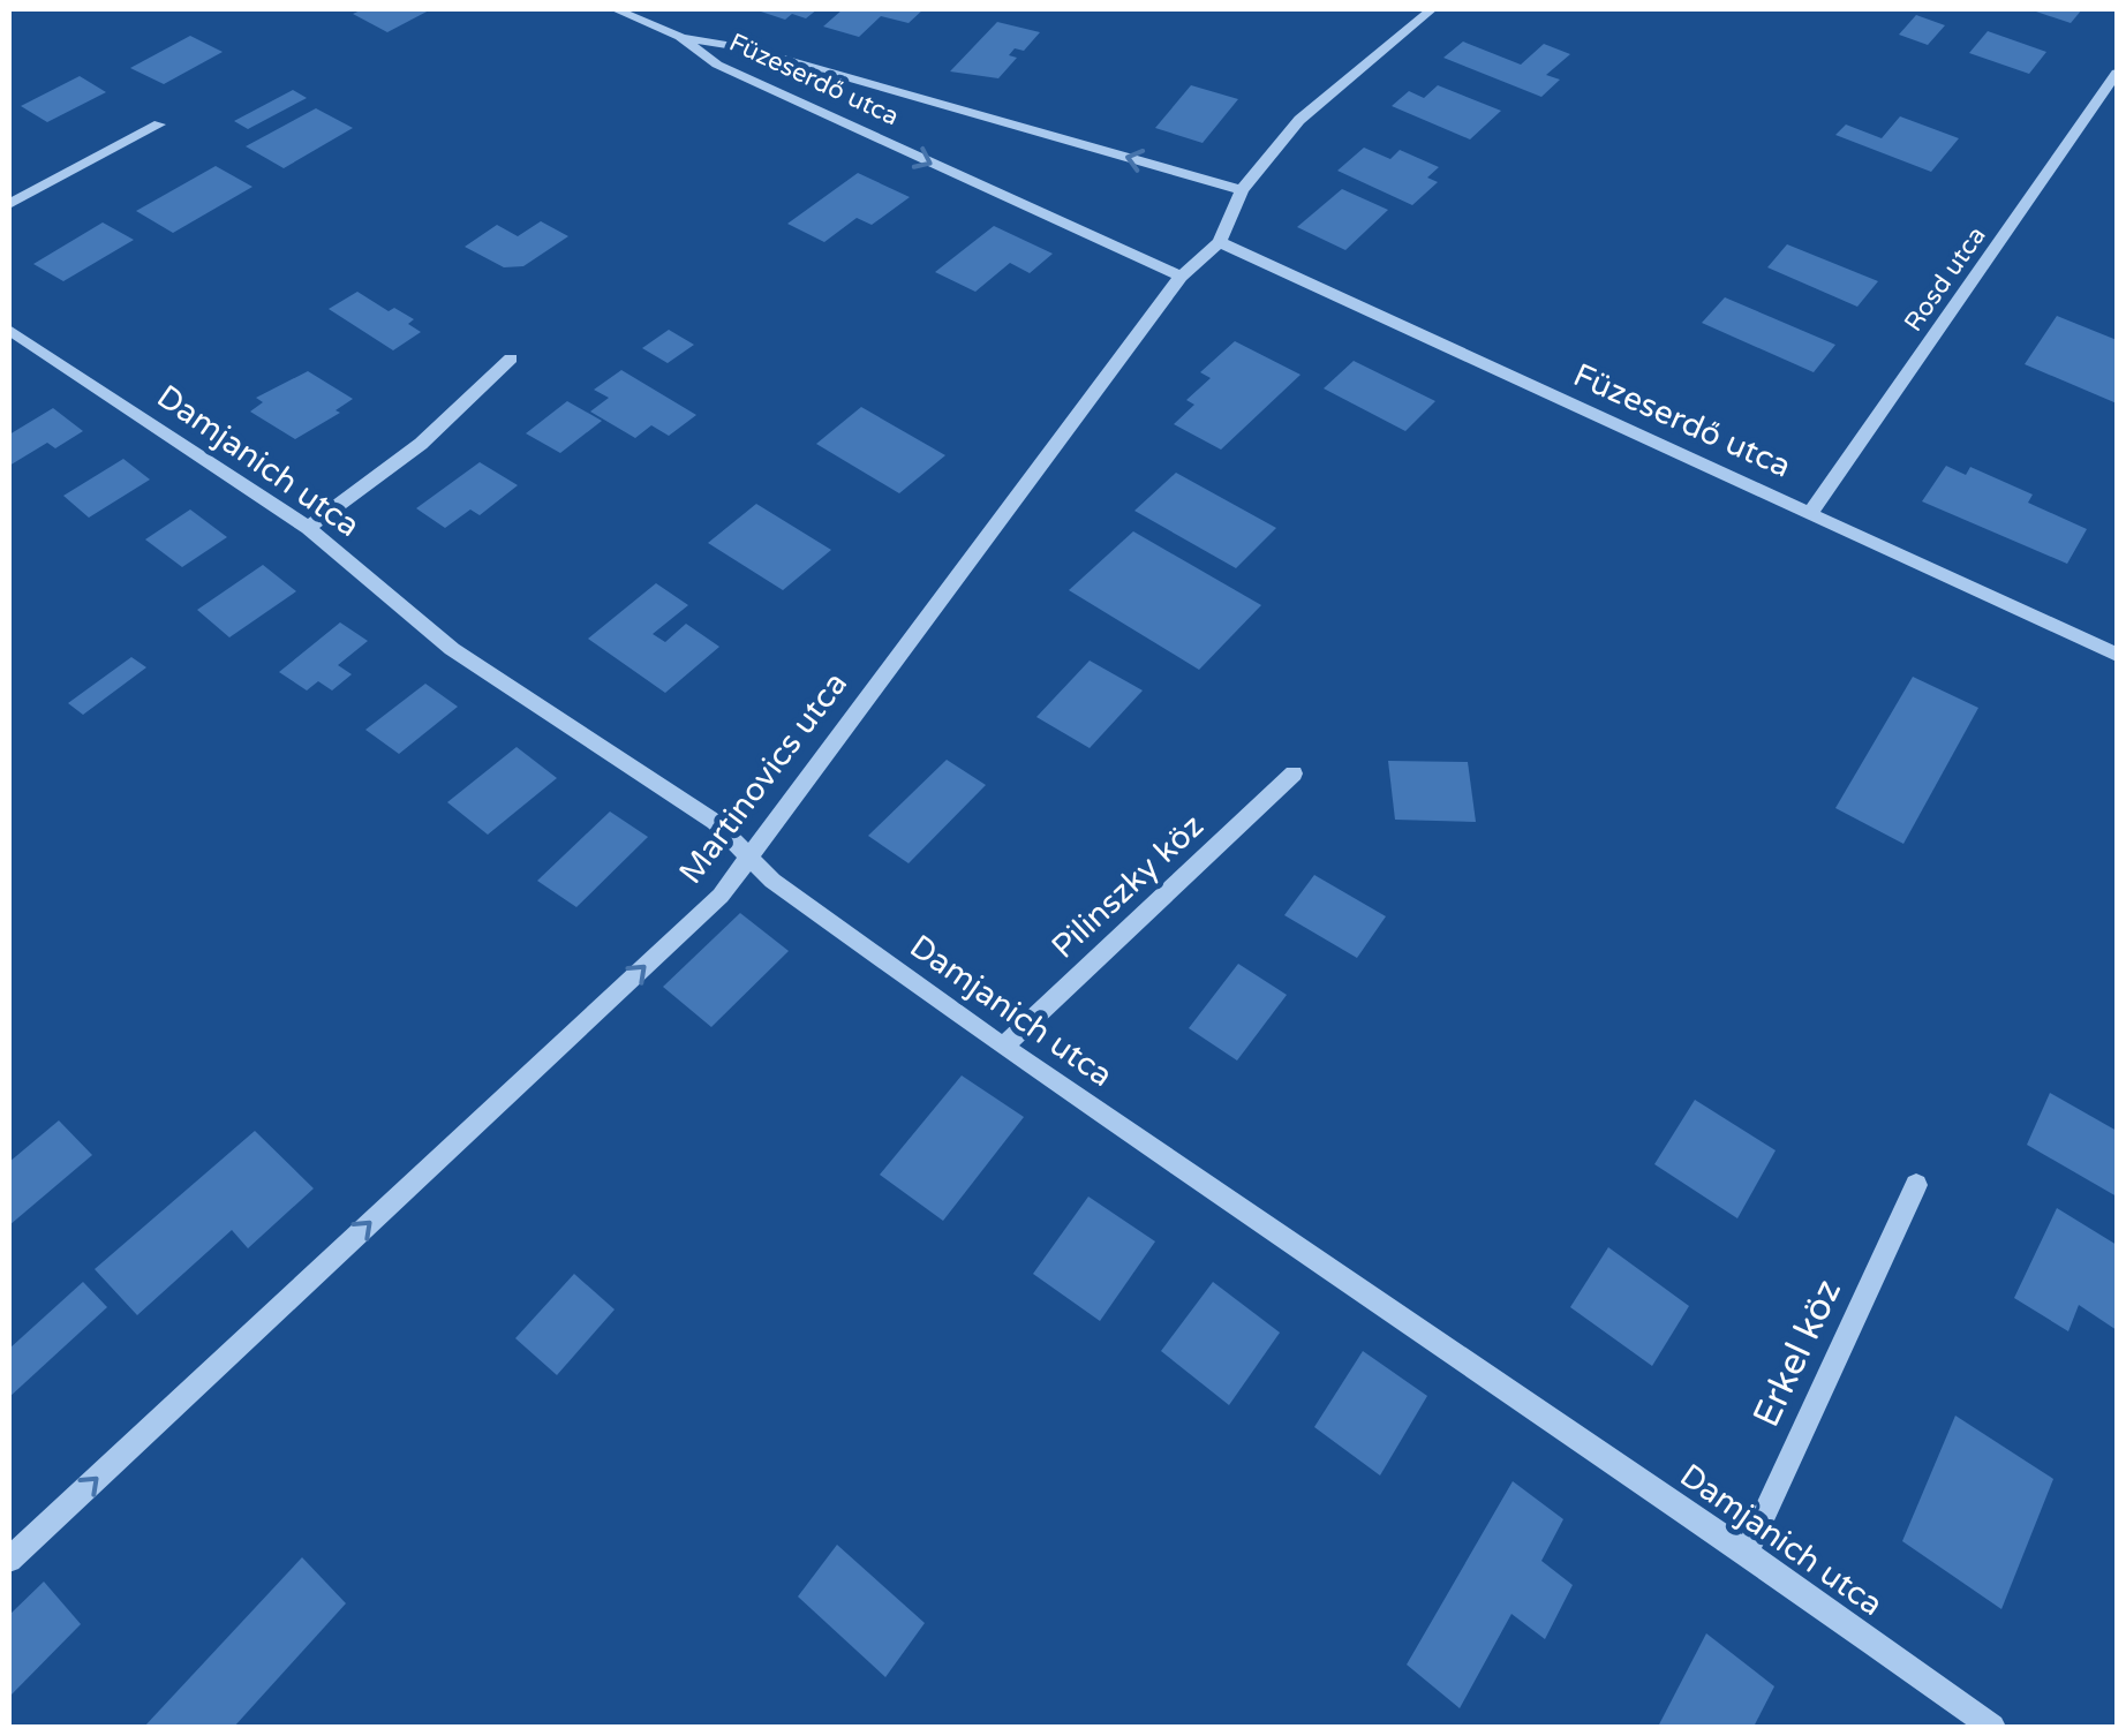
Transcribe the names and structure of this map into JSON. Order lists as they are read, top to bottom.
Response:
{
  "streets": {
    "street": [
      "Füzeserdő utca",
      "Rosd utca",
      "Damjanich utca",
      "Martinovics utca",
      "Pilinszky köz",
      "Erkel köz"
    ]
  },
  "crossings": [
    ["Füzeserdő utca", "Rosd utca"],
    ["Füzeserdő utca", "Martinovics utca"],
    ["Damjanich utca", "Martinovics utca"],
    ["Damjanich utca", "Pilinszky köz"],
    ["Damjanich utca", "Erkel köz"]
  ],
  "one_way": ["Martinovics utca"]
}
